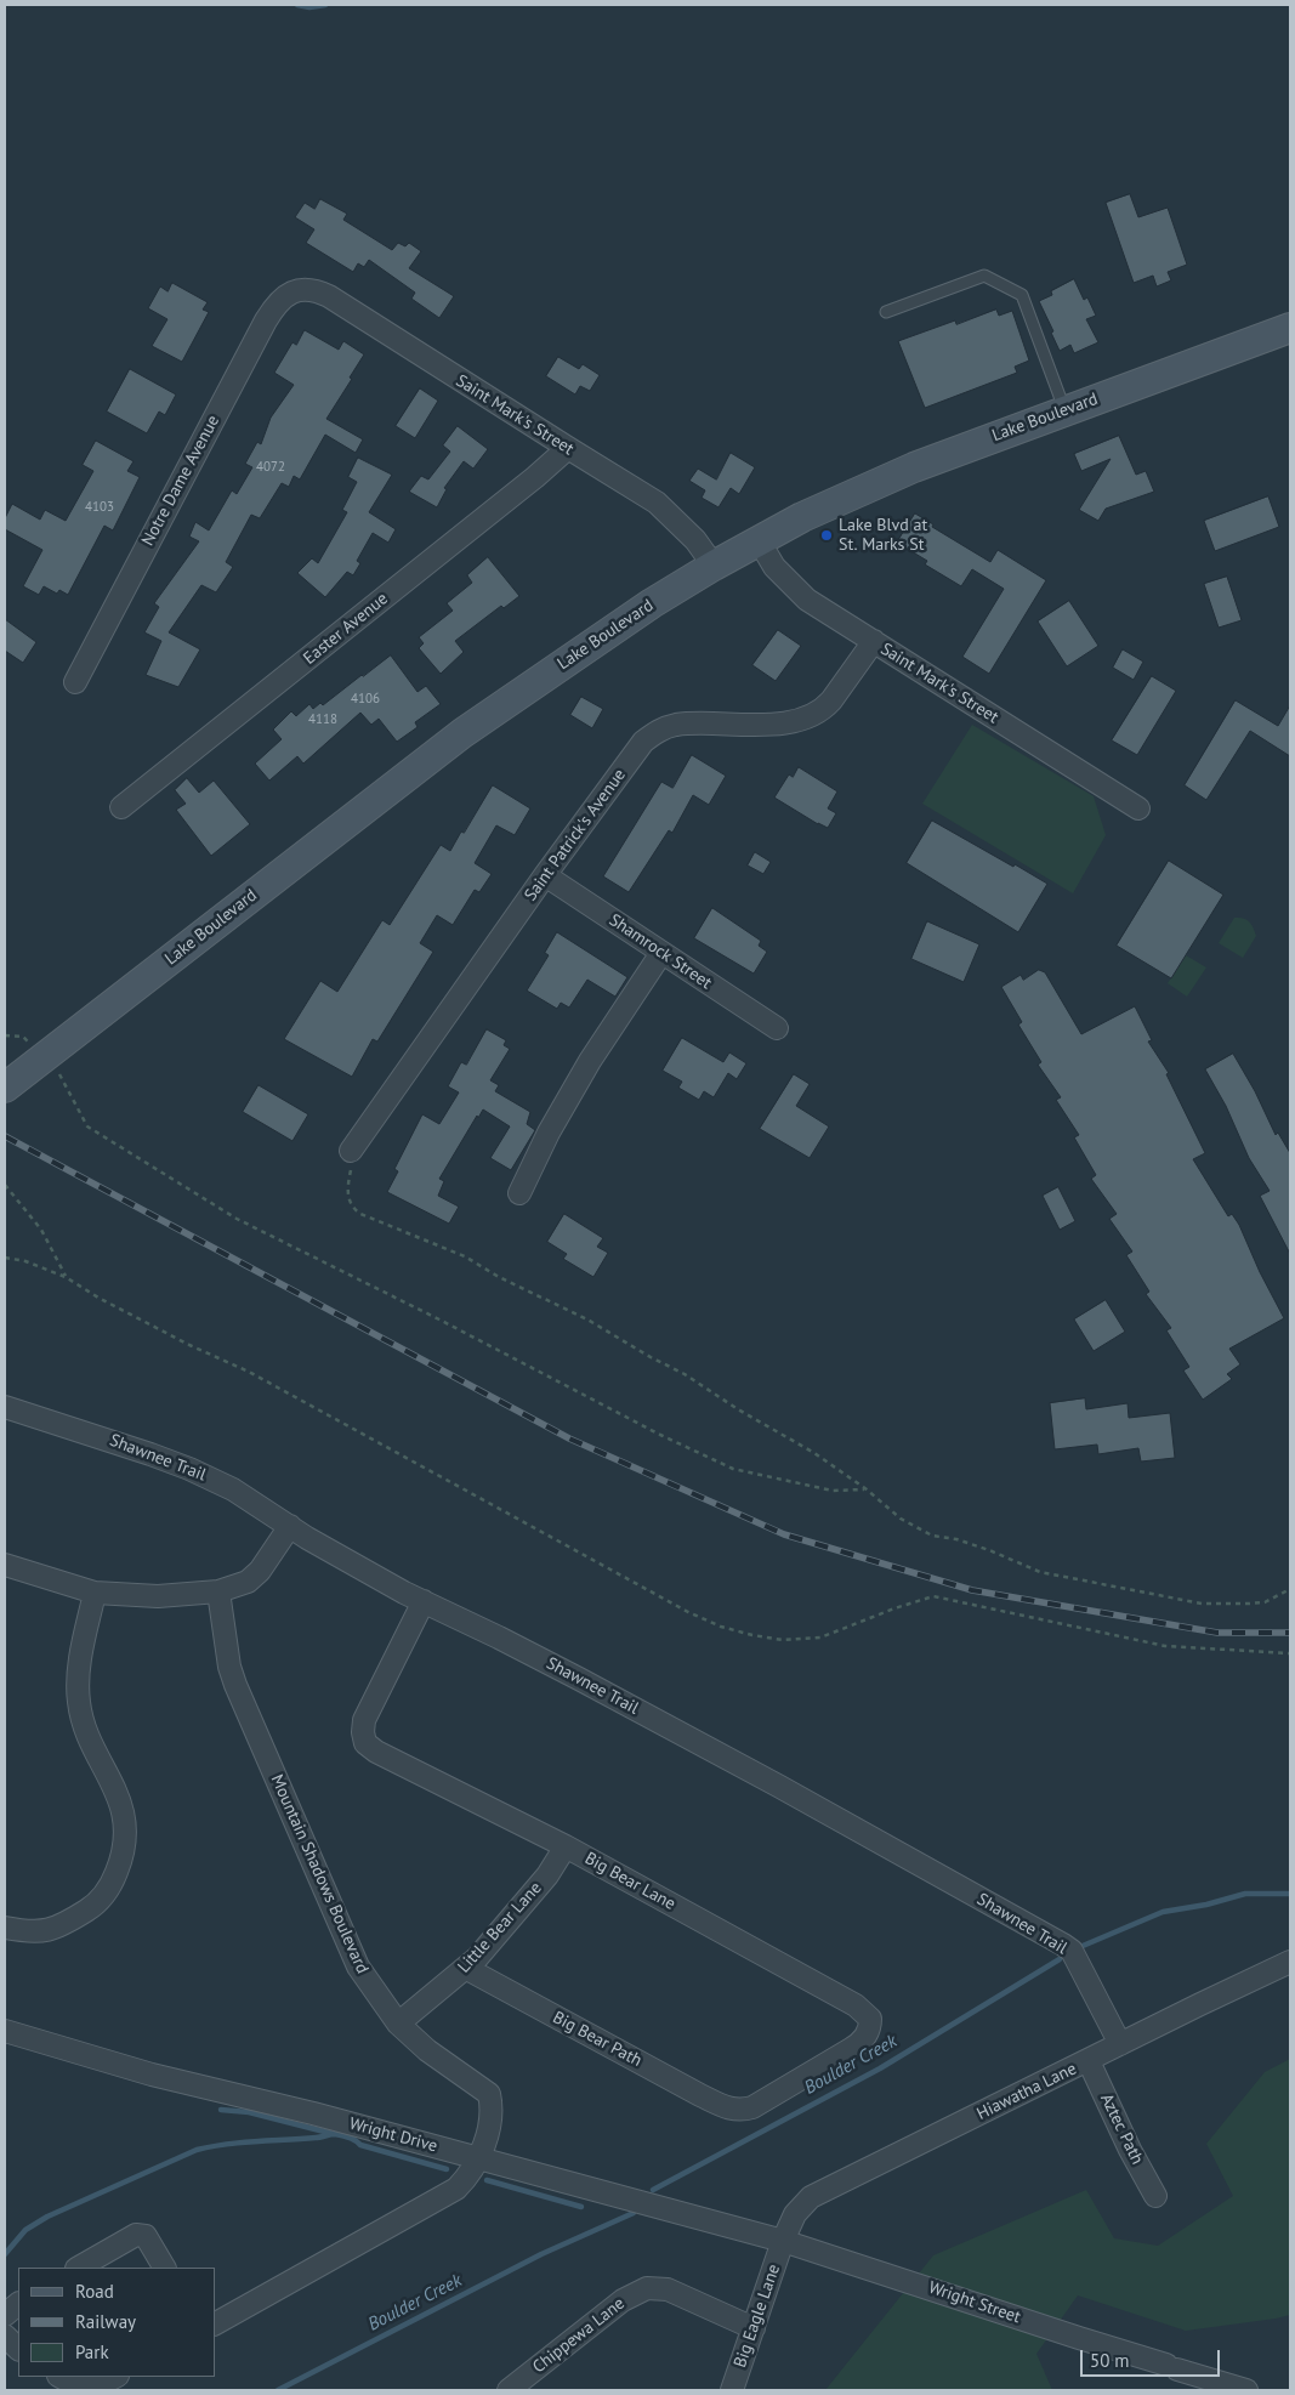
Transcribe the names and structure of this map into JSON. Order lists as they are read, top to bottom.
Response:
{
  "streets": {
    "main road": ["Lake Boulevard"],
    "street": [
      "Saint Mark's Street",
      "Notre Dame Avenue",
      "Easter Avenue",
      "Saint Patrick's Avenue",
      "Shamrock Street",
      "Shawnee Trail",
      "Mountain Shadows Boulevard",
      "Big Bear Lane",
      "Little Bear Lane",
      "Big Bear Path",
      "Hiawatha Lane",
      "Aztec Path",
      "Wright Drive",
      "Wright Street",
      "Big Eagle Lane",
      "Chippewa Lane"
    ]
  },
  "crossings": [
    ["Saint Mark's Street", "Lake Boulevard"],
    ["Saint Mark's Street", "Notre Dame Avenue"],
    ["Saint Mark's Street", "Easter Avenue"],
    ["Saint Mark's Street", "Saint Patrick's Avenue"],
    ["Saint Patrick's Avenue", "Shamrock Street"],
    ["Shawnee Trail", "Big Bear Lane"],
    ["Shawnee Trail", "Hiawatha Lane"],
    ["Mountain Shadows Boulevard", "Little Bear Lane"],
    ["Mountain Shadows Boulevard", "Wright Drive"],
    ["Big Bear Lane", "Little Bear Lane"],
    ["Big Bear Lane", "Big Bear Path"],
    ["Little Bear Lane", "Big Bear Path"],
    ["Hiawatha Lane", "Aztec Path"],
    ["Hiawatha Lane", "Wright Drive"],
    ["Hiawatha Lane", "Wright Street"],
    ["Hiawatha Lane", "Big Eagle Lane"],
    ["Wright Drive", "Wright Street"],
    ["Wright Drive", "Big Eagle Lane"],
    ["Wright Street", "Big Eagle Lane"],
    ["Big Eagle Lane", "Chippewa Lane"]
  ],
  "water": ["Boulder Creek"],
  "places": ["Lake Blvd at St. Marks St"],
  "house_numbers": [
    "4072",
    "4103",
    "4106",
    "4118"
  ],
  "legend": ["Road", "Railway", "Park"],
  "scale_bar": "50 m"
}
